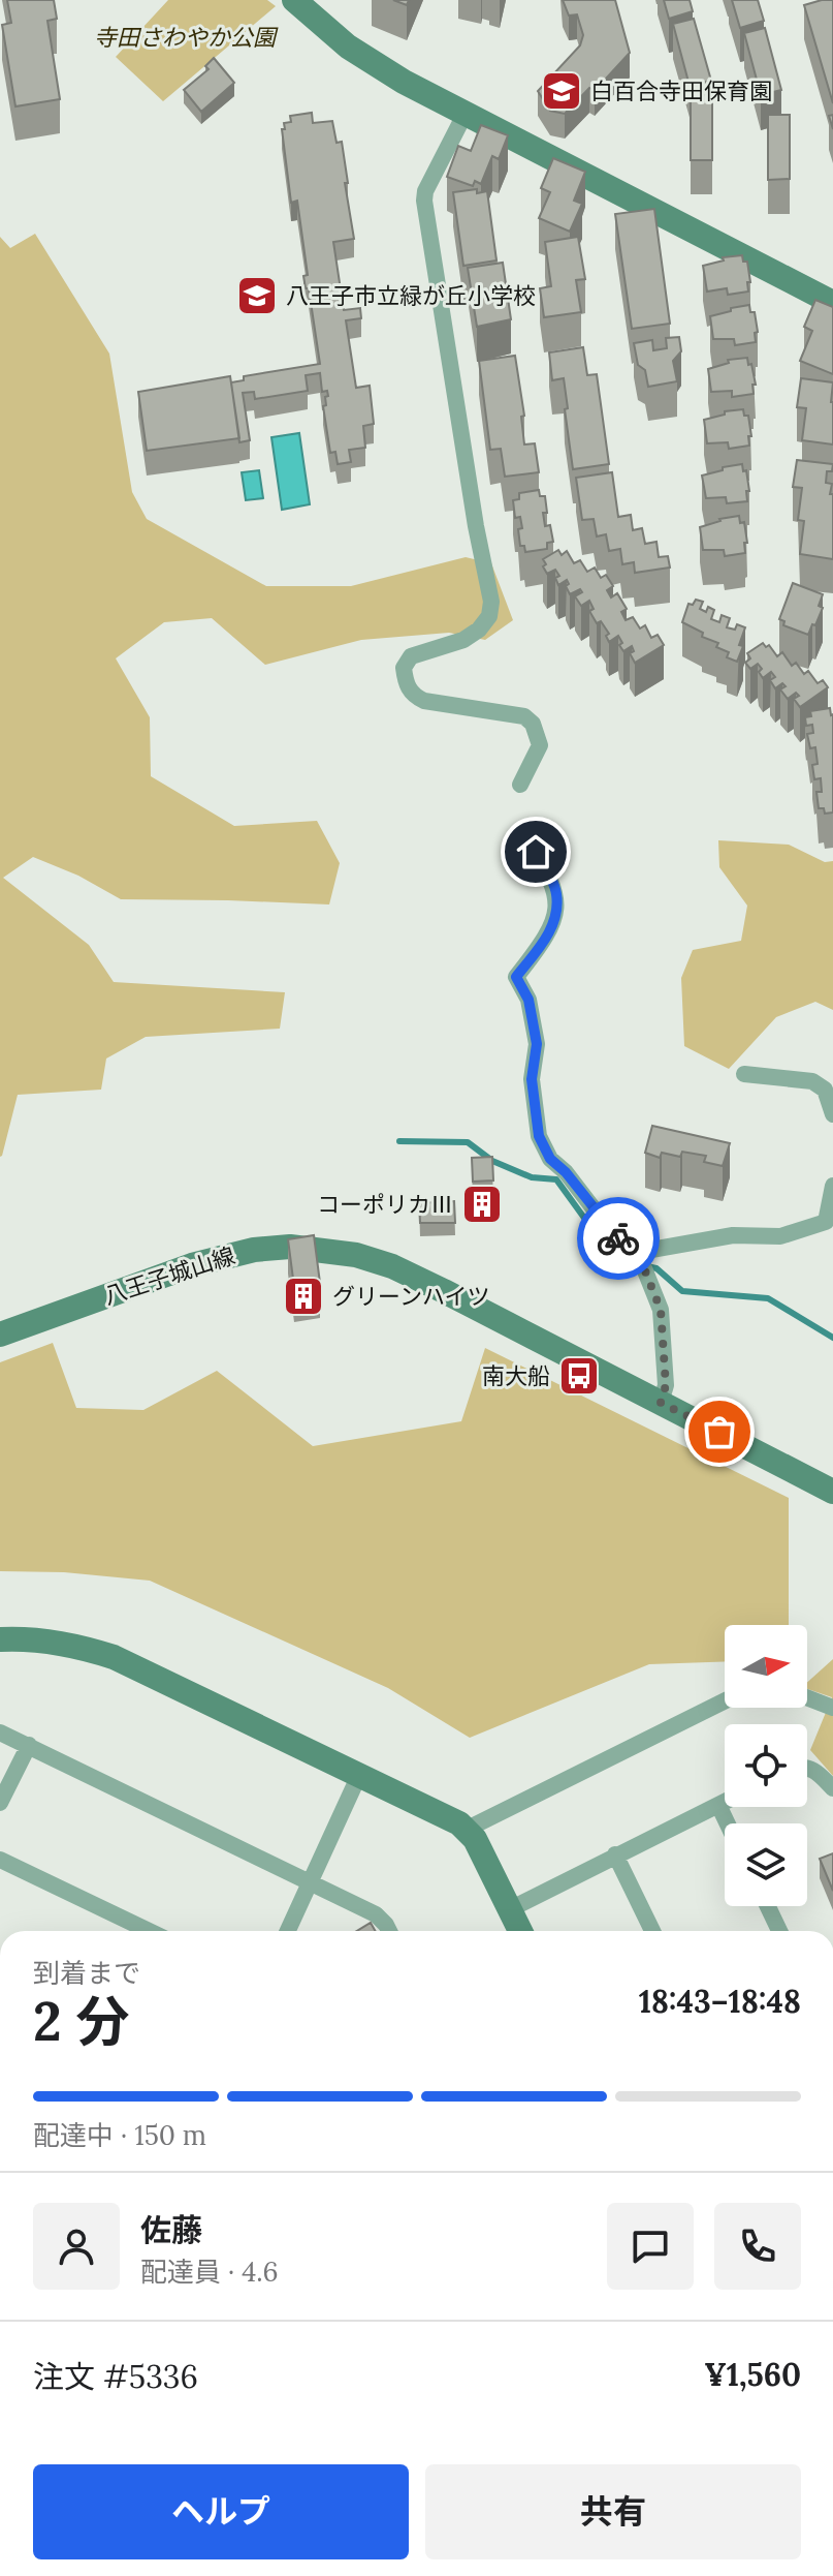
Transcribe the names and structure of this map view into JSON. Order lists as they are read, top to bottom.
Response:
{
  "streets": {
    "street": ["八王子城山線"]
  },
  "parks": ["寺田さわやか公園"],
  "places": {
    "school or university": ["白百合寺田保育園", "八王子市立緑が丘小学校"],
    "building": ["コーポリカⅢ", "グリーンハイツ"],
    "bus stop": ["南大船"]
  },
  "north": "right",
  "page": {
    "heading": ["2 分", "到着まで", "18:43–18:48"],
    "panel": [
      "佐藤",
      "配達員 · 4.6",
      "注文 #5336",
      "¥1,560"
    ],
    "bar": "配達中 · 150 m",
    "buttons": ["ヘルプ", "共有"]
  }
}
